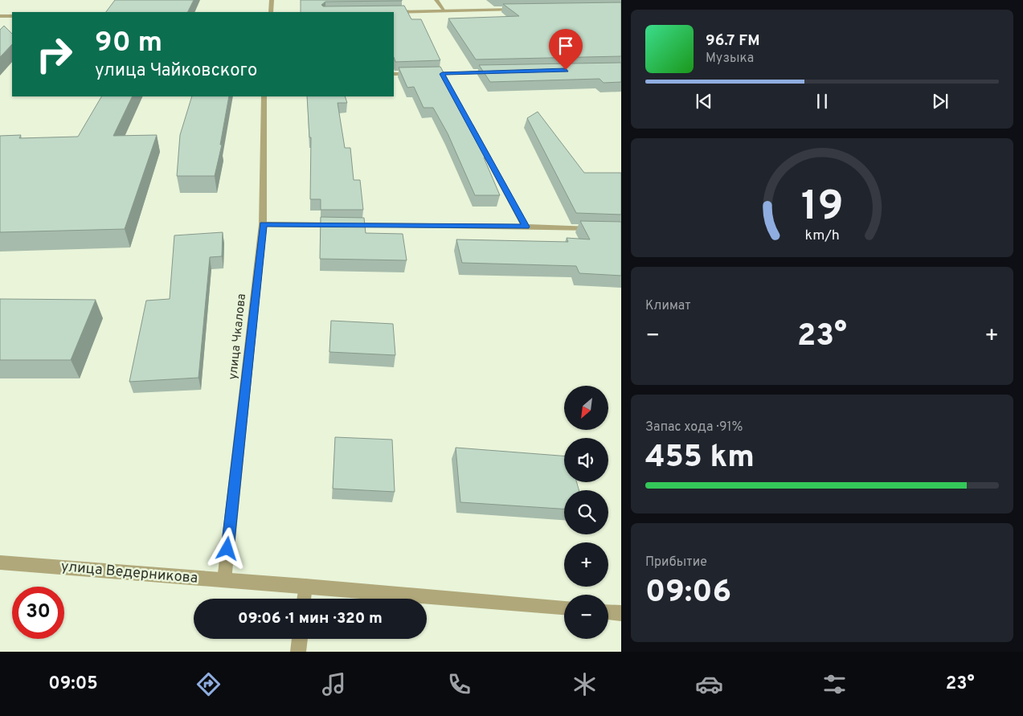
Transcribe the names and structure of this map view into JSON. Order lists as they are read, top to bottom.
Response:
{
  "streets": {
    "street": ["улица Чкалова", "улица Ведерникова"]
  },
  "crossings": [
    ["улица Чкалова", "улица Ведерникова"]
  ],
  "north": "bottom left",
  "page": {
    "turn": ["90 m", "улица Чайковского"],
    "song": ["96.7 FM", "Музыка"],
    "tile": [
      "Климат",
      ["Запас хода · 91%", "455 km"],
      ["Прибытие", "09:06"]
    ],
    "heat": ["−", "23°", "+"],
    "map_buttons": ["+", "−"],
    "limit": "30",
    "trip": "09:06 · 1 мин · 320 m",
    "tabs": ["09:05", "23°"],
    "gauge": ["19", "km/h"]
  }
}
